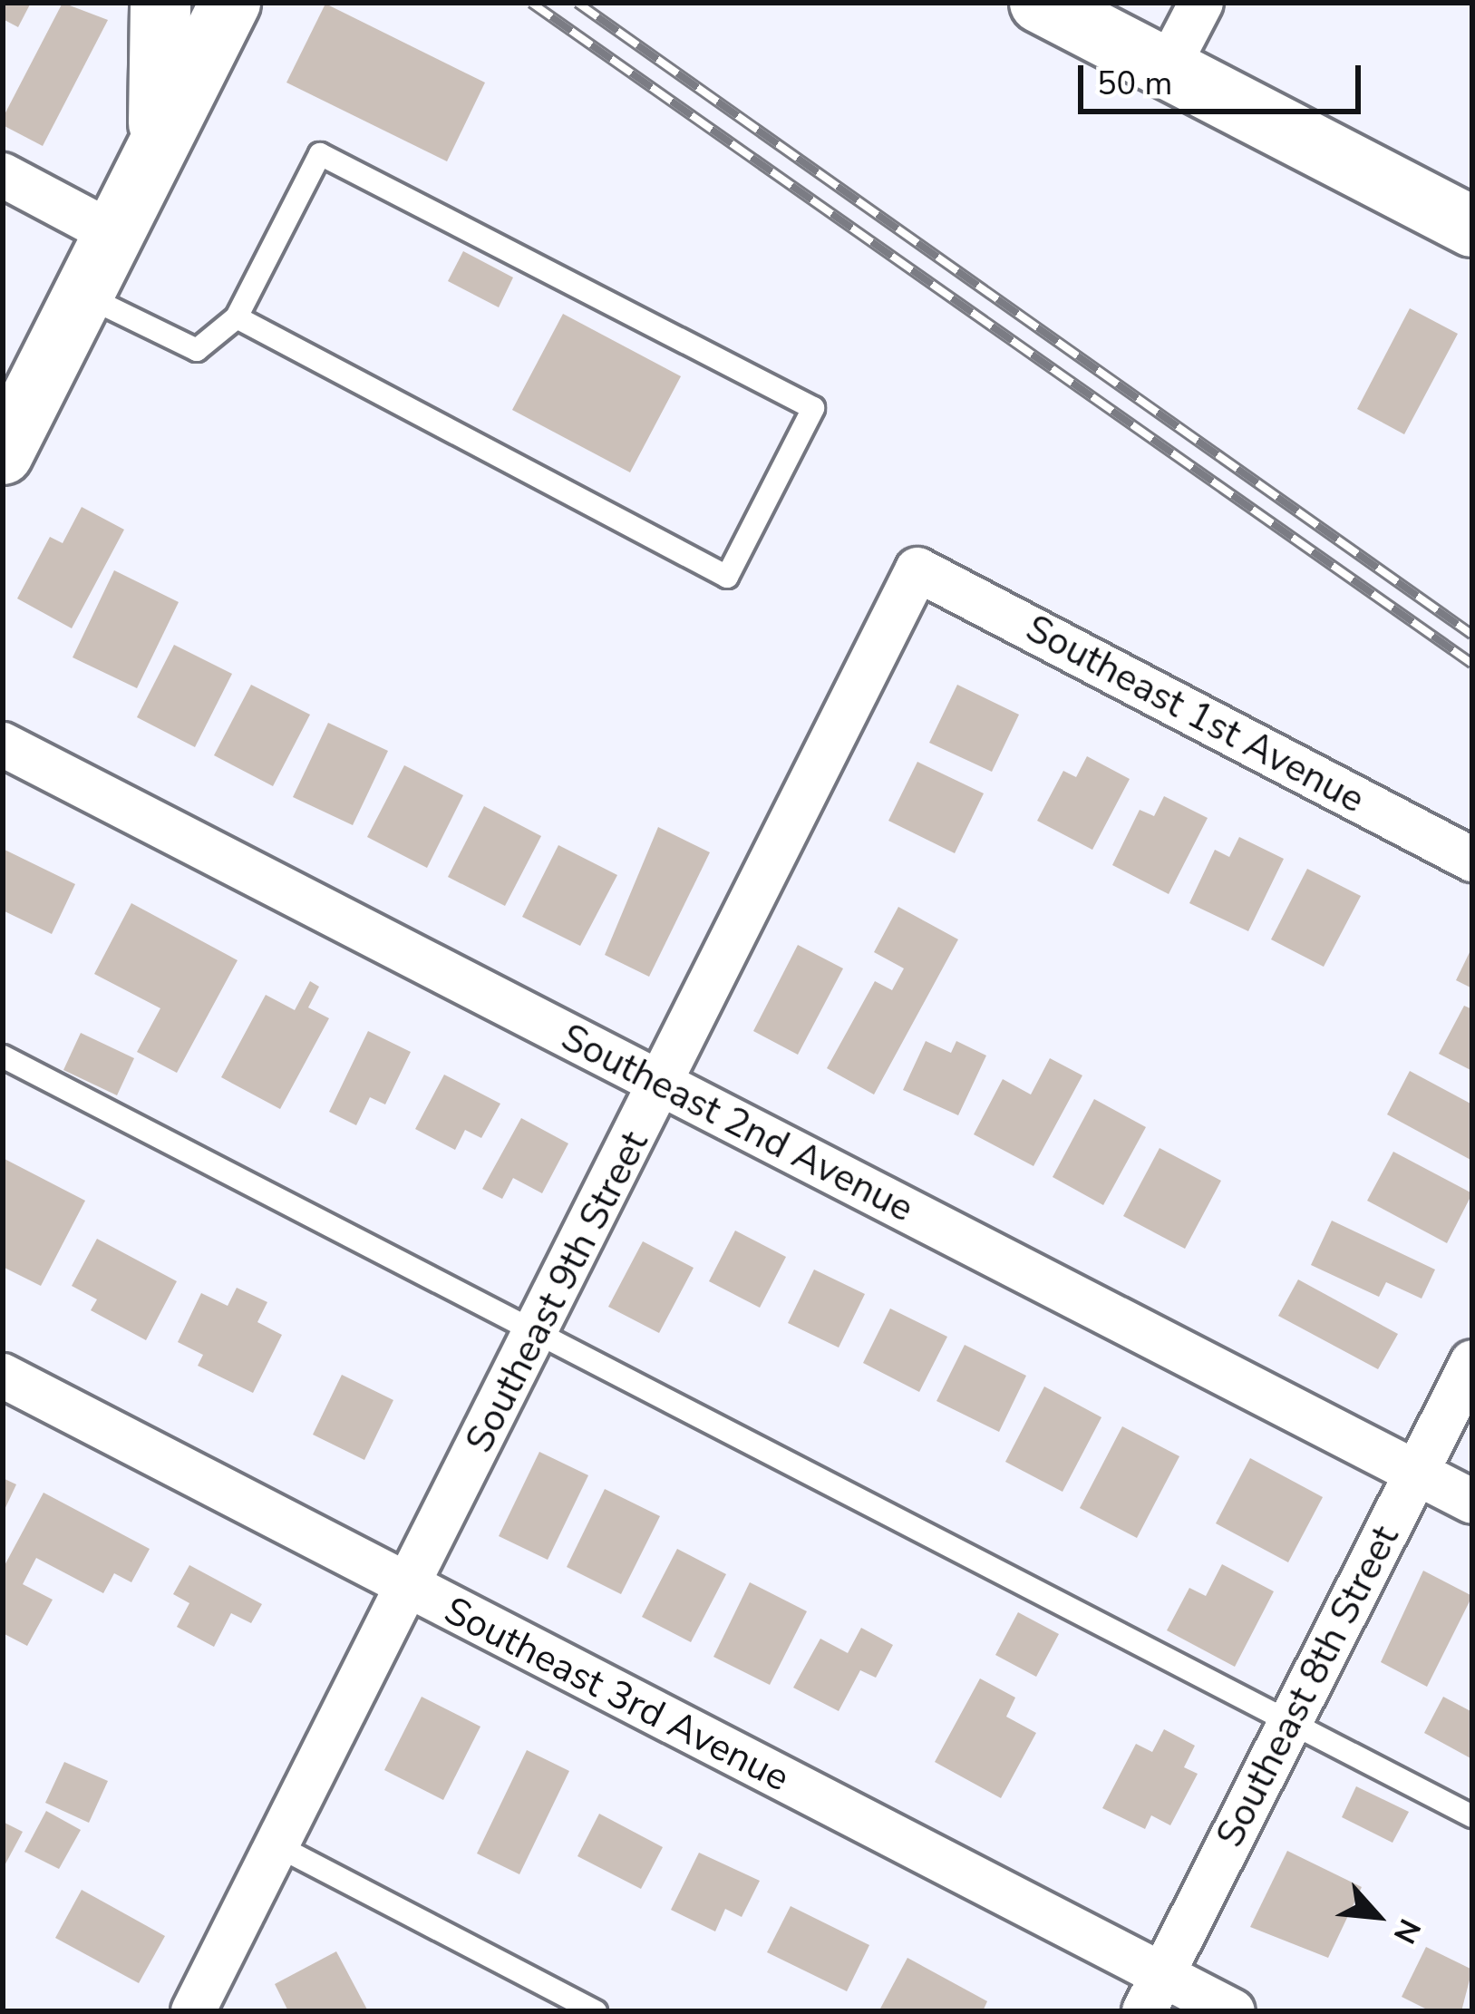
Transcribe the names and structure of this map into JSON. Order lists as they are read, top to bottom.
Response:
{
  "streets": {
    "street": [
      "Southeast 1st Avenue",
      "Southeast 2nd Avenue",
      "Southeast 9th Street",
      "Southeast 8th Street",
      "Southeast 3rd Avenue"
    ]
  },
  "crossings": [
    ["Southeast 1st Avenue", "Southeast 9th Street"],
    ["Southeast 2nd Avenue", "Southeast 9th Street"],
    ["Southeast 2nd Avenue", "Southeast 8th Street"],
    ["Southeast 9th Street", "Southeast 3rd Avenue"],
    ["Southeast 8th Street", "Southeast 3rd Avenue"]
  ],
  "scale_bar": "50 m",
  "north": "bottom right"
}
